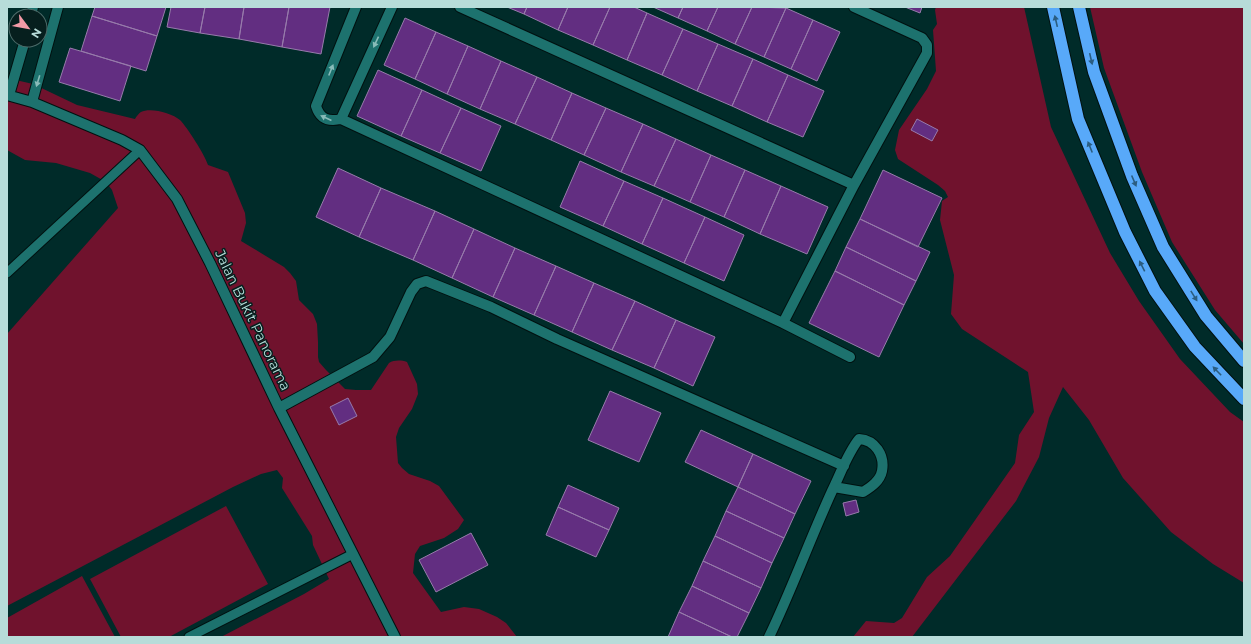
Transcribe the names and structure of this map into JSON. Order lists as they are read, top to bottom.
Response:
{
  "streets": {
    "street": ["Jalan Bukit Panorama"]
  },
  "north": "bottom right"
}
